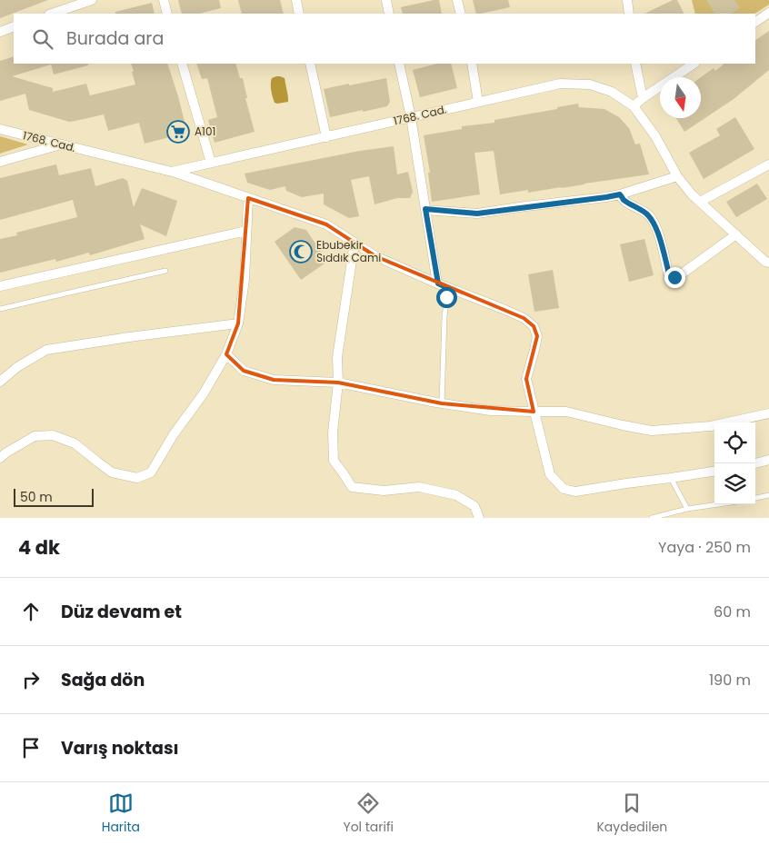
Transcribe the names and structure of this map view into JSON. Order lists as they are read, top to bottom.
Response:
{
  "streets": {
    "street": ["1768. Cad."]
  },
  "places": {
    "supermarket": ["A101"],
    "mosque": ["Ebubekir Sıddık Cami"]
  },
  "scale_bar": "50 m",
  "north": "bottom",
  "page": {
    "search": "Burada ara",
    "scale": "50 m",
    "heading": ["4 dk", "Yaya · 250 m"],
    "list": [
      ["Düz devam et", "60 m"],
      ["Sağa dön", "190 m"],
      "Varış noktası"
    ],
    "nav": ["Harita", "Yol tarifi", "Kaydedilen"]
  }
}
